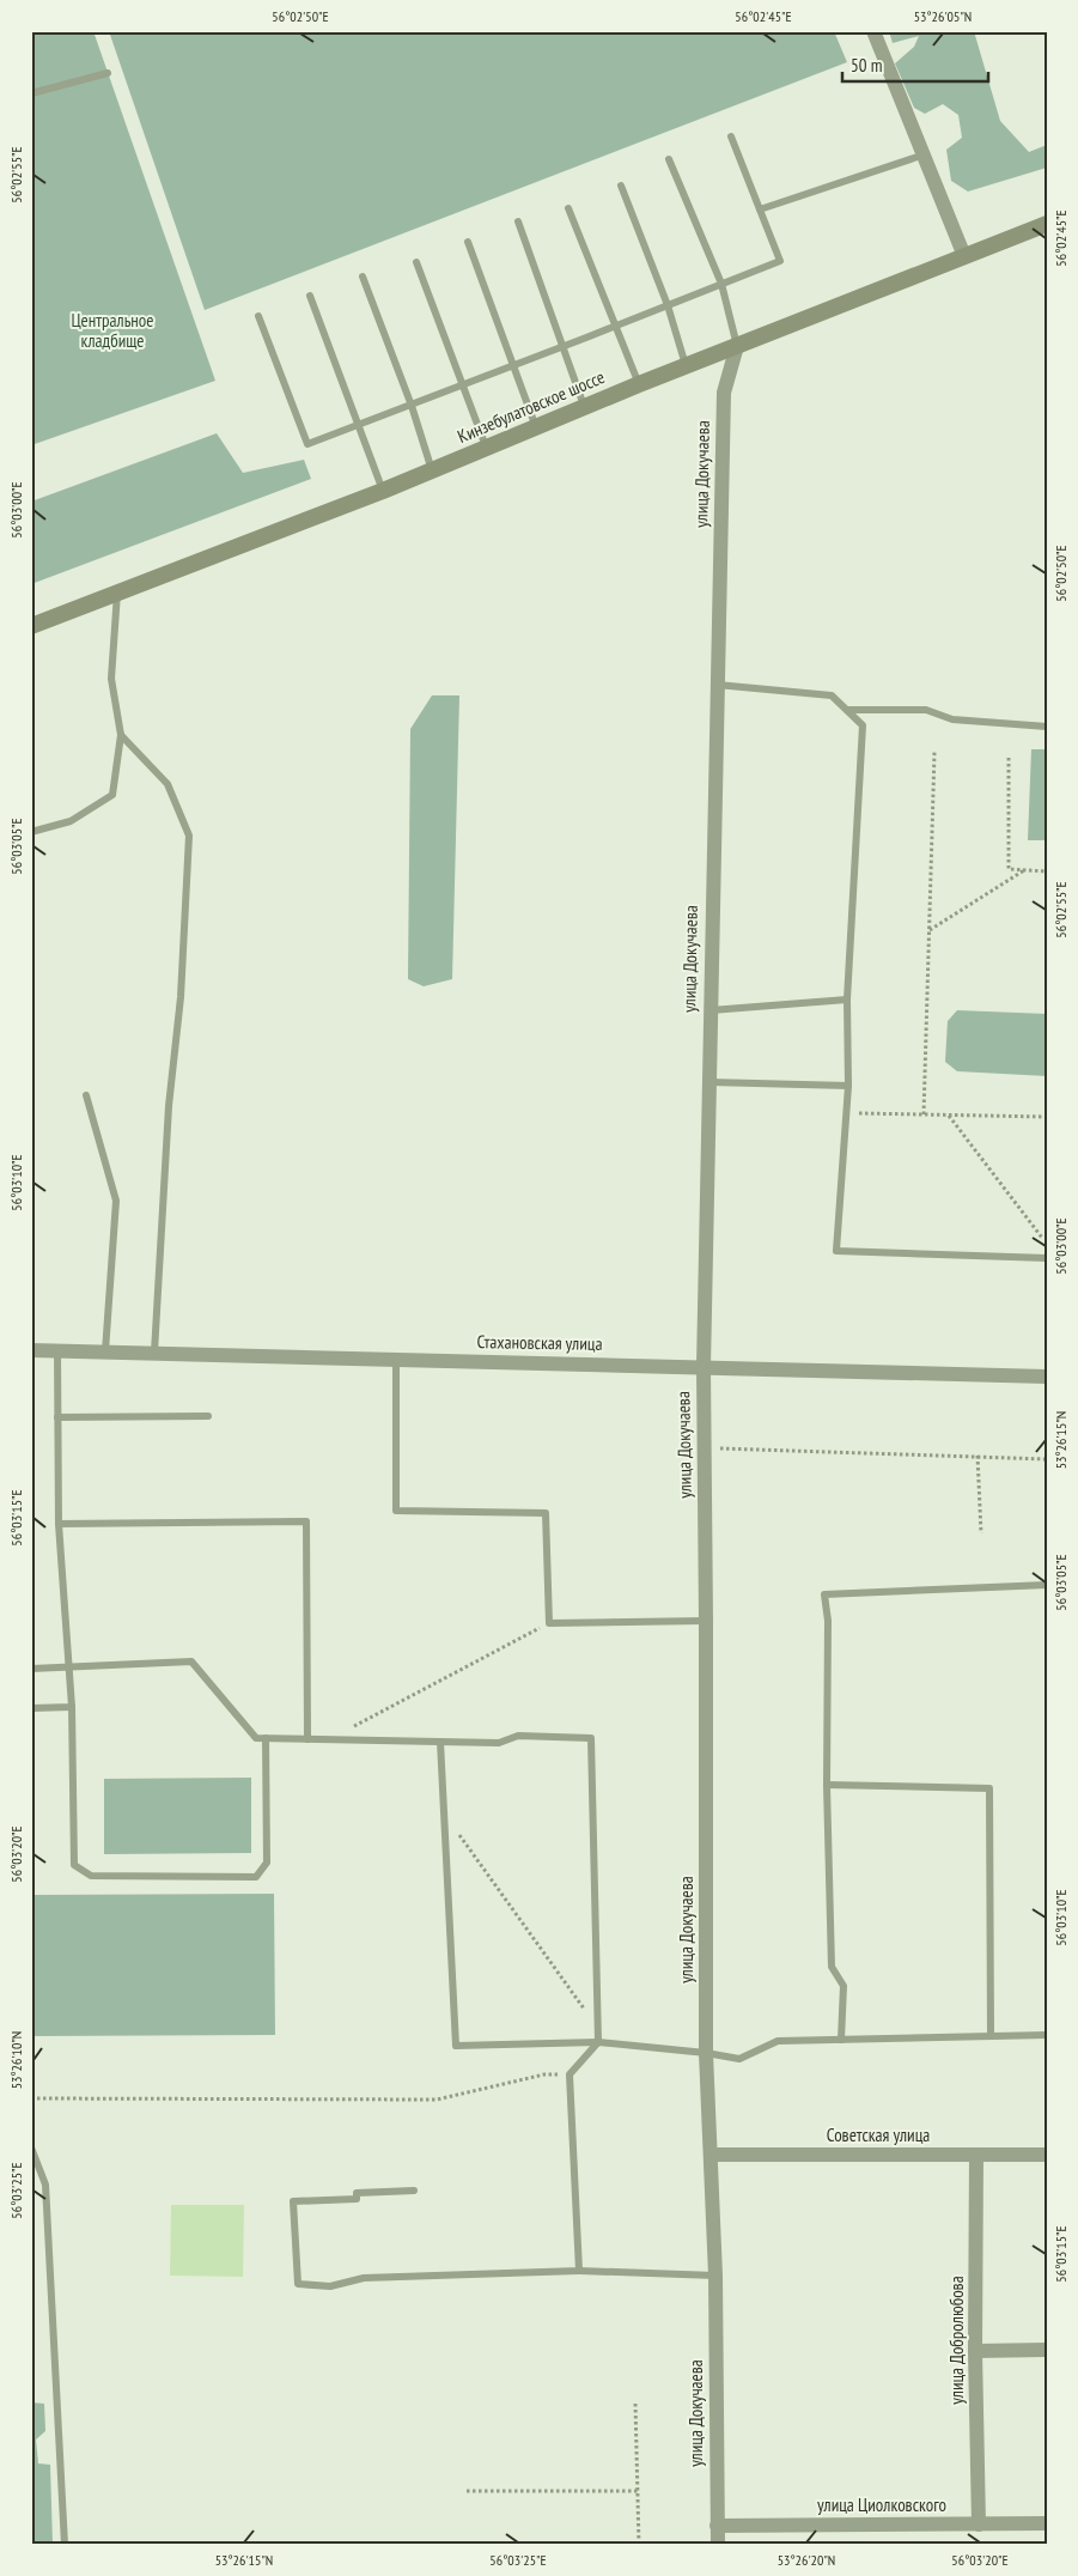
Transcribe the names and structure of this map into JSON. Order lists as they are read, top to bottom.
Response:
{
  "streets": {
    "main road": ["Кинзебулатовское шоссе"],
    "street": [
      "улица Докучаева",
      "Стахановская улица",
      "Советская улица",
      "улица Добролюбова",
      "улица Циолковского"
    ]
  },
  "crossings": [
    ["Кинзебулатовское шоссе", "улица Докучаева"],
    ["улица Докучаева", "Стахановская улица"],
    ["улица Докучаева", "Советская улица"],
    ["улица Докучаева", "улица Циолковского"],
    ["Советская улица", "улица Добролюбова"],
    ["улица Добролюбова", "улица Циолковского"]
  ],
  "parks": ["Центральное кладбище"],
  "scale_bar": "50 m",
  "coordinates": [
    "56°02'50\"E",
    "56°02'45\"E",
    "53°26'05\"N",
    "56°02'55\"E",
    "56°03'00\"E",
    "56°03'05\"E",
    "56°03'10\"E",
    "53°26'15\"N",
    "56°03'15\"E",
    "56°03'20\"E",
    "53°26'10\"N",
    "56°03'25\"E",
    "53°26'20\"N"
  ]
}
